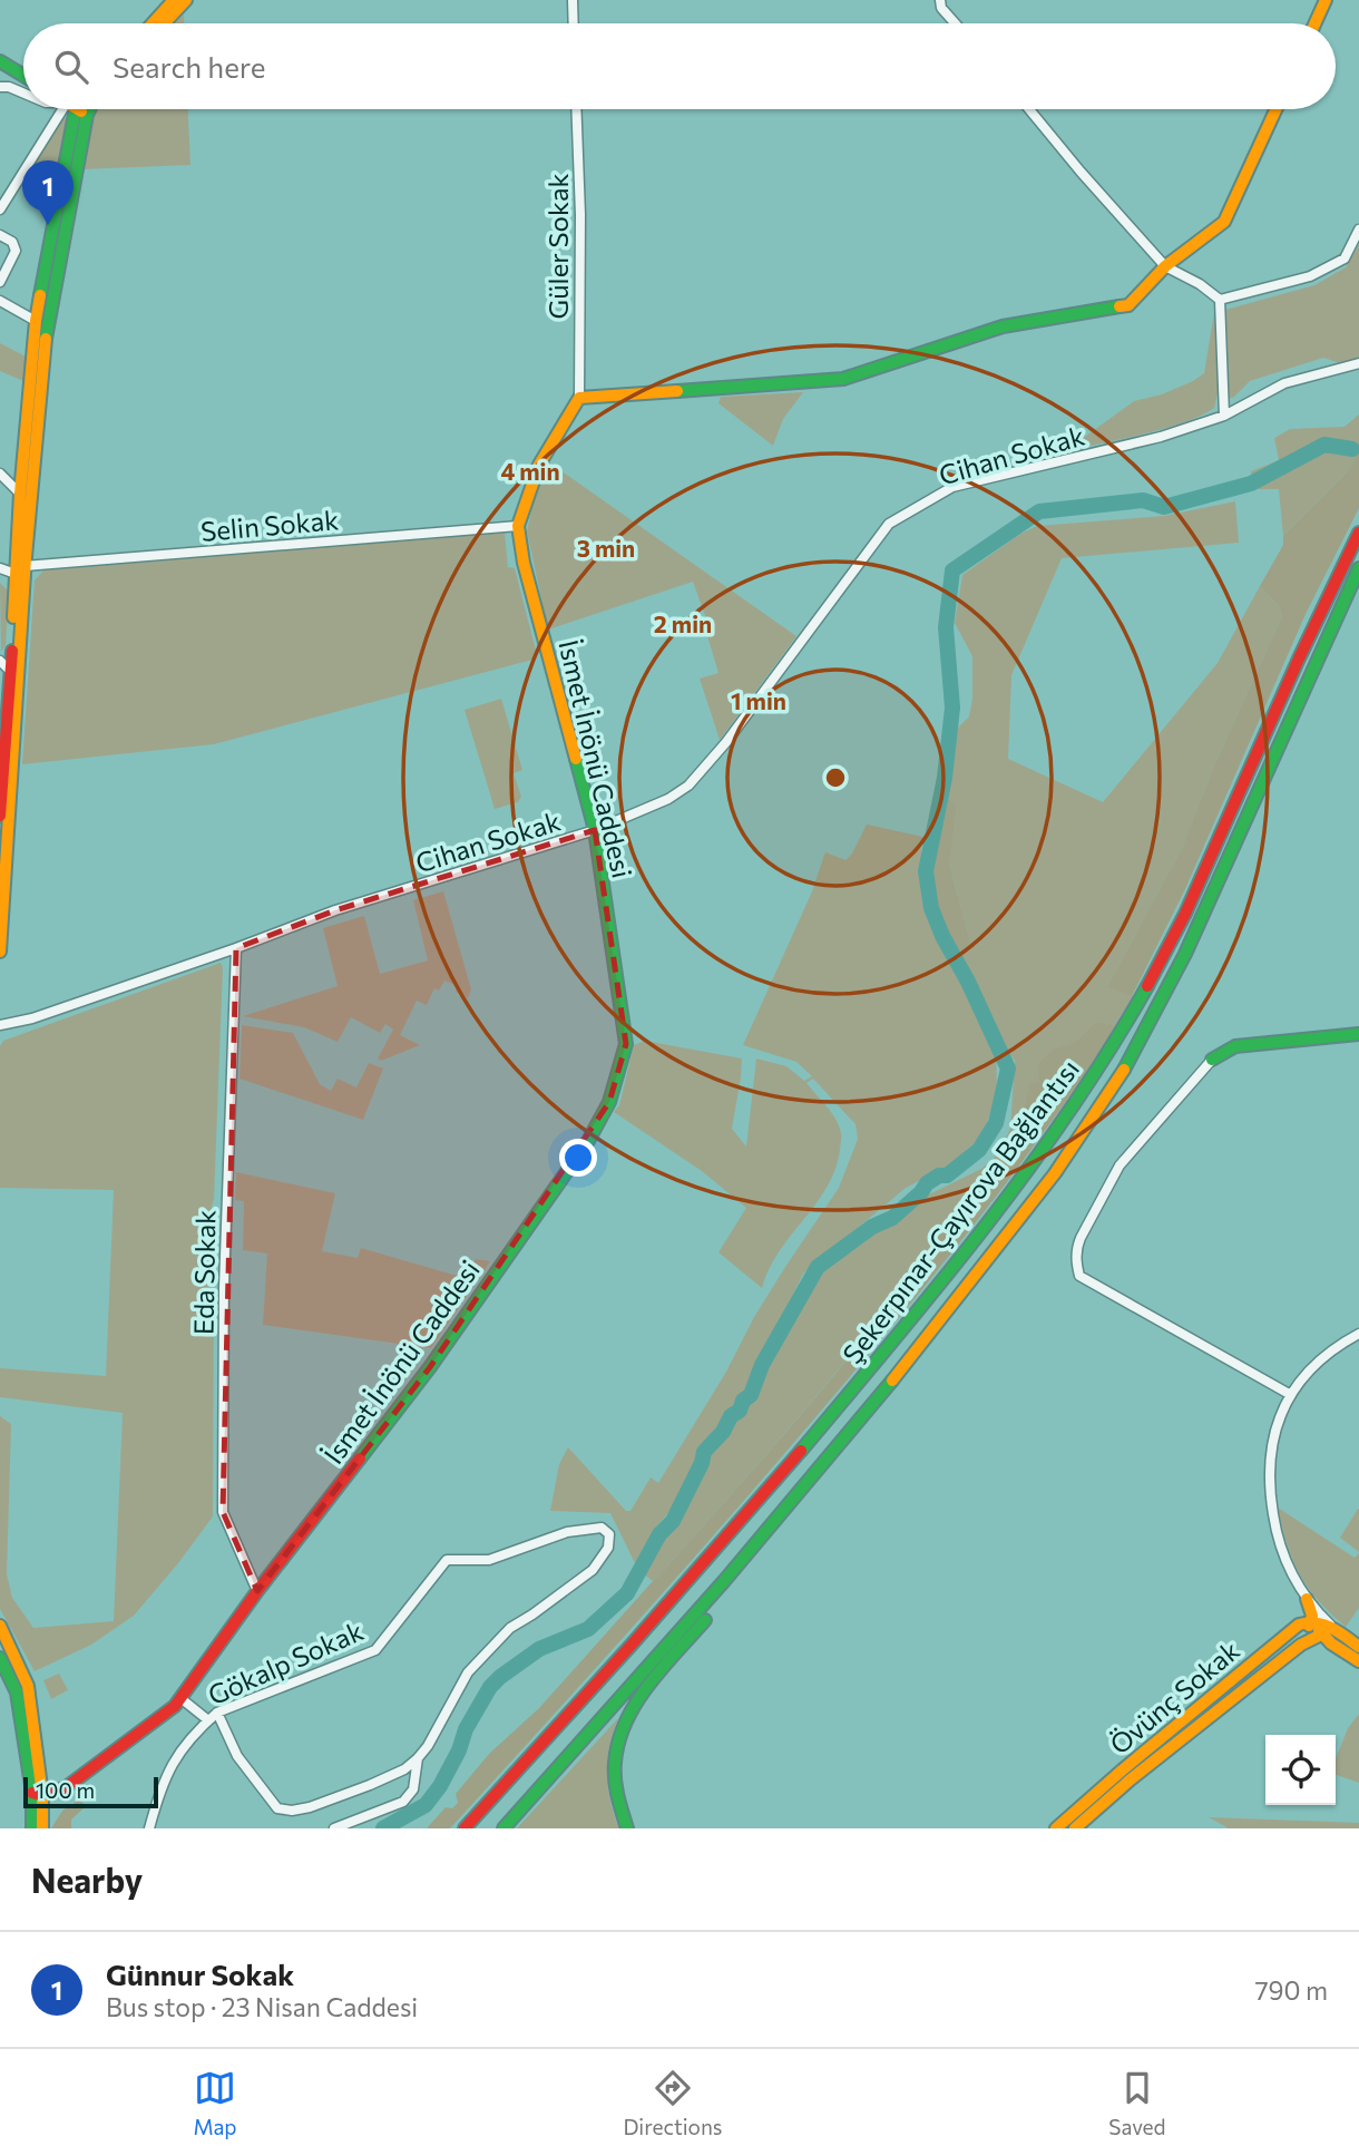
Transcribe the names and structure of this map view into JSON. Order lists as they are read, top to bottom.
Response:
{
  "streets": {
    "main road": ["İsmet İnönü Caddesi", "Şekerpınar-Çayırova Bağlantısı", "Övünç Sokak"],
    "street": [
      "Güler Sokak",
      "Cihan Sokak",
      "Selin Sokak",
      "Eda Sokak",
      "Gökalp Sokak"
    ]
  },
  "crossings": [
    ["Güler Sokak", "İsmet İnönü Caddesi"],
    ["Cihan Sokak", "İsmet İnönü Caddesi"],
    ["Cihan Sokak", "Eda Sokak"],
    ["Selin Sokak", "İsmet İnönü Caddesi"],
    ["İsmet İnönü Caddesi", "Eda Sokak"]
  ],
  "scale_bar": "100 m",
  "page": {
    "search": "Search here",
    "pins": "1",
    "scale": "100 m",
    "heading": "Nearby",
    "list": [
      {
        "mark": "1",
        "name": "Günnur Sokak",
        "note": "Bus stop · 23 Nisan Caddesi",
        "value": "790 m"
      }
    ],
    "nav": ["Map", "Directions", "Saved"]
  },
  "rings": [
    "4 min",
    "3 min",
    "2 min",
    "1 min"
  ]
}
